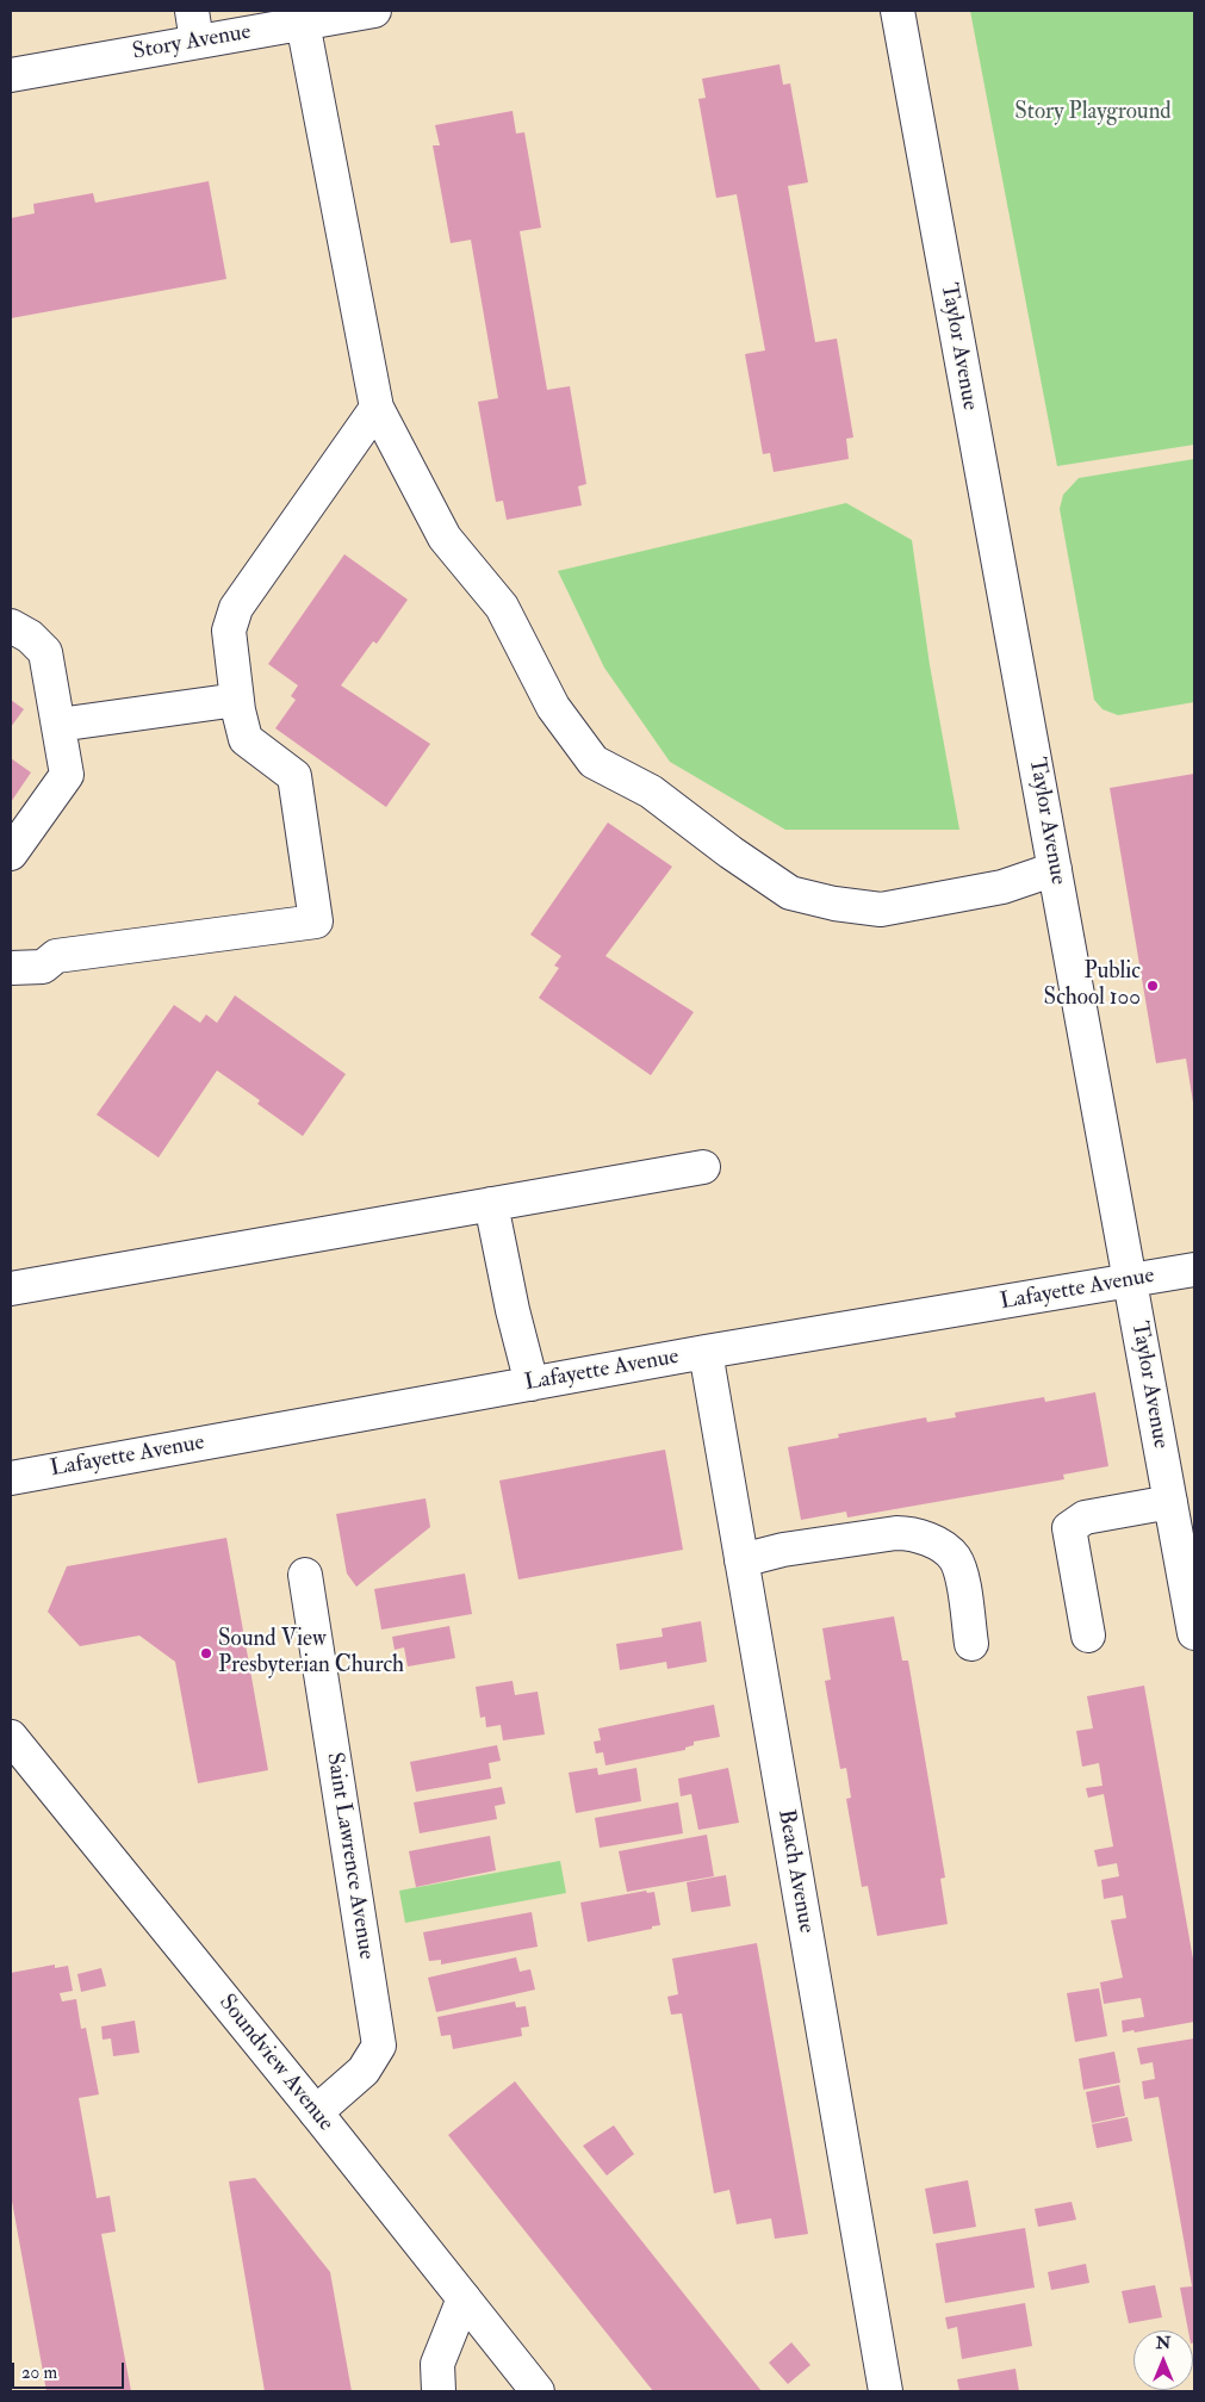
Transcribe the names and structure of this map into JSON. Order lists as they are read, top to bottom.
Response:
{
  "streets": {
    "street": [
      "Story Avenue",
      "Taylor Avenue",
      "Lafayette Avenue",
      "Saint Lawrence Avenue",
      "Beach Avenue",
      "Soundview Avenue"
    ]
  },
  "crossings": [
    ["Taylor Avenue", "Lafayette Avenue"],
    ["Lafayette Avenue", "Beach Avenue"],
    ["Saint Lawrence Avenue", "Soundview Avenue"]
  ],
  "parks": ["Story Playground"],
  "places": ["Public School 100", "Sound View Presbyterian Church"],
  "scale_bar": "20 m",
  "north": "top"
}
